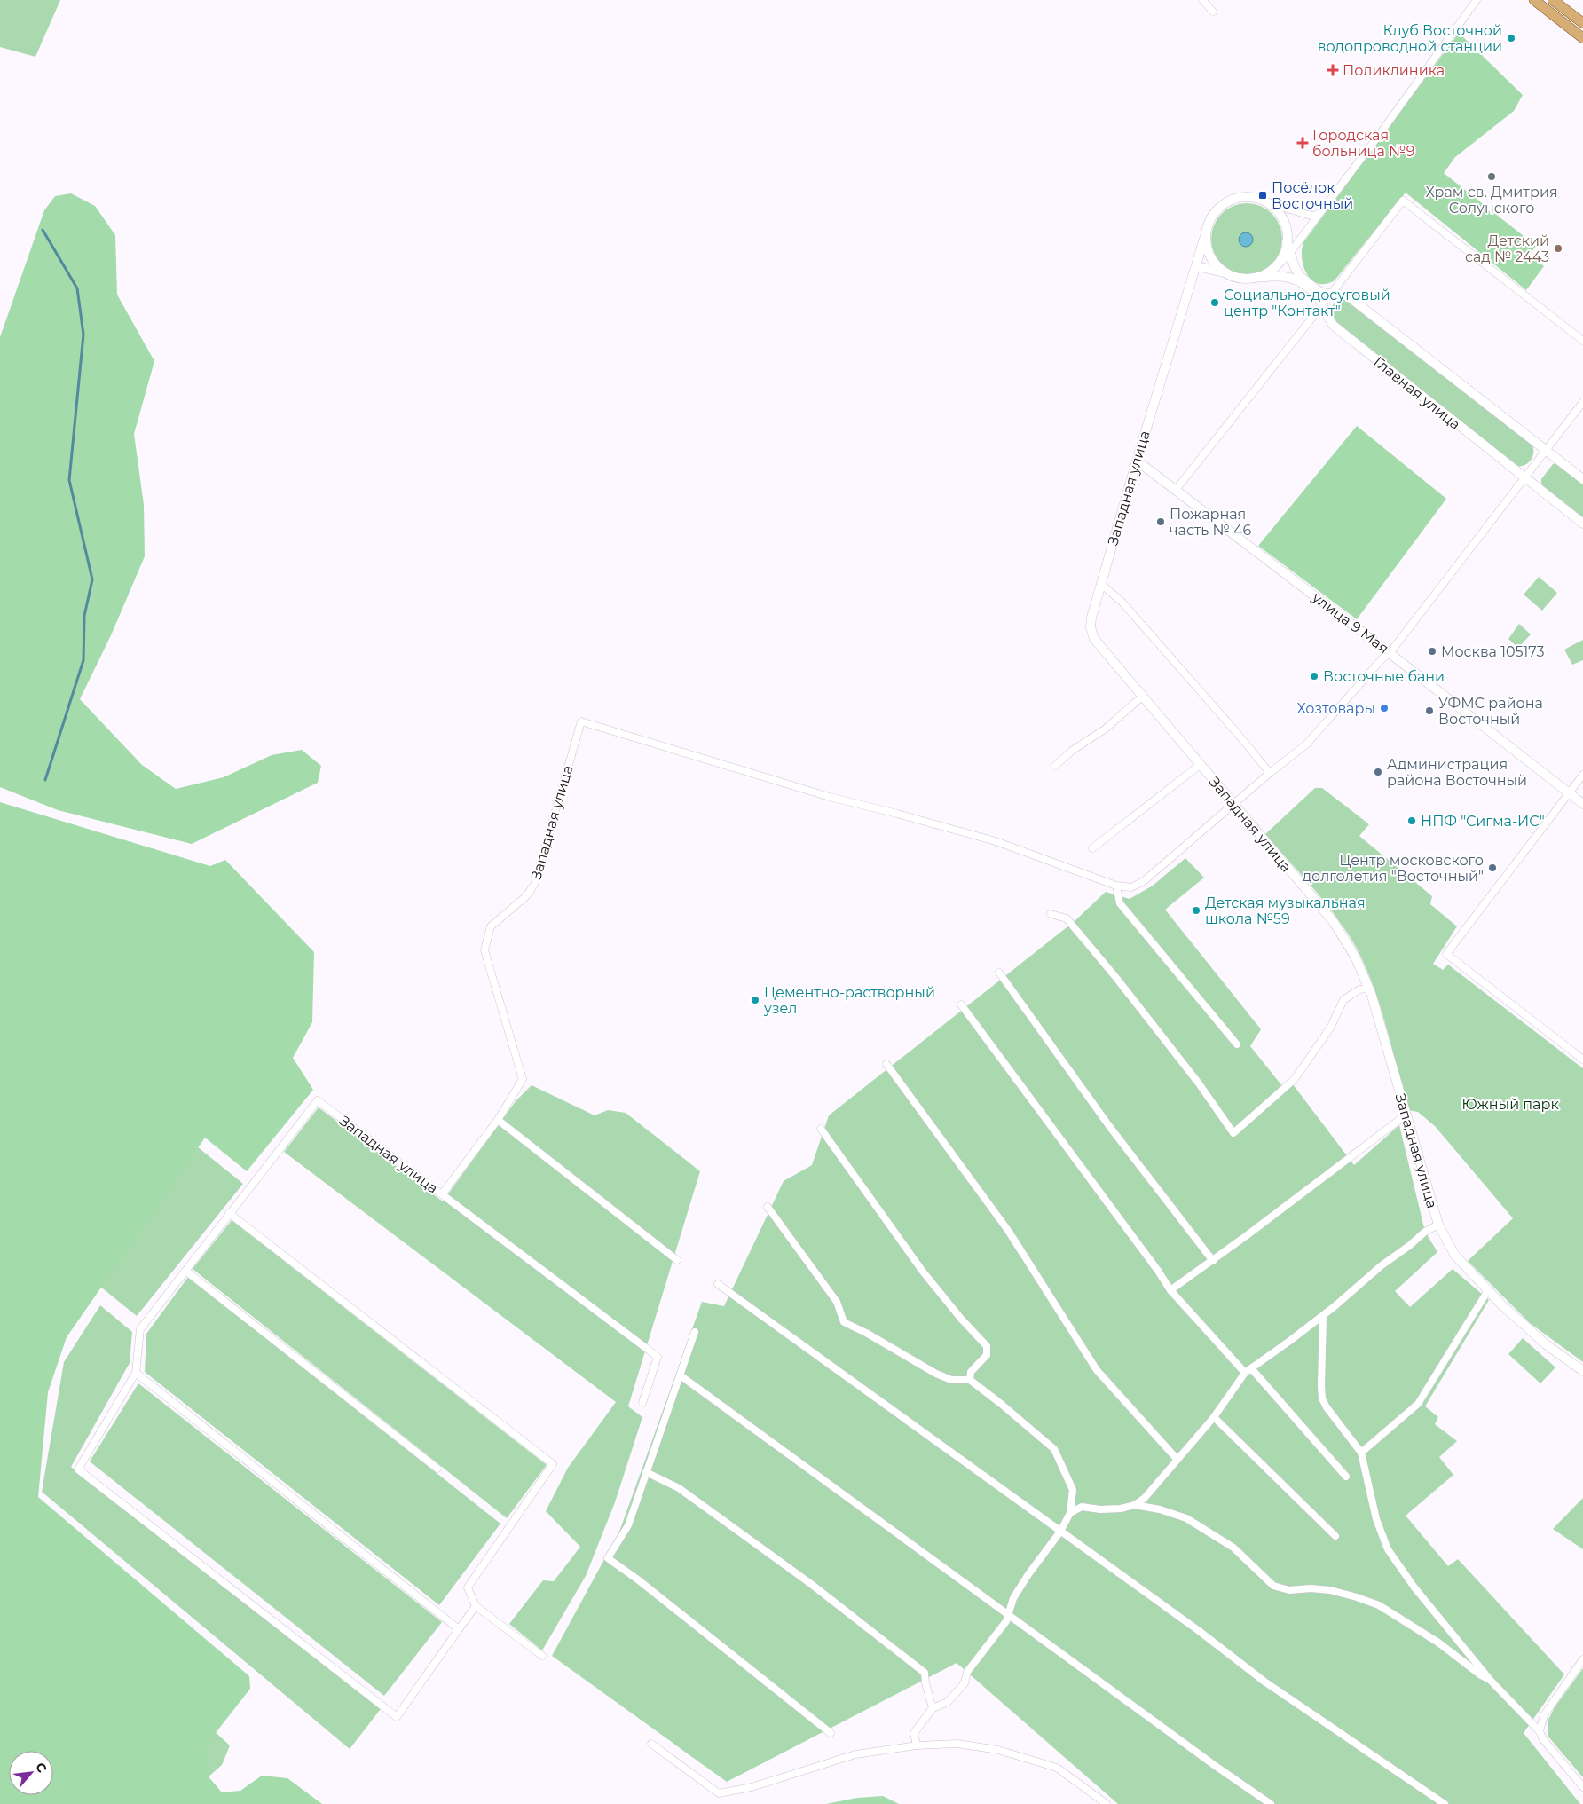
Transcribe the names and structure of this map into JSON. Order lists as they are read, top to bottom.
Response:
{
  "streets": {
    "street": ["Главная улица", "Западная улица", "улица 9 Мая"]
  },
  "crossings": [
    ["Главная улица", "Западная улица"],
    ["Западная улица", "улица 9 Мая"]
  ],
  "parks": ["Южный парк"],
  "places": {
    "other": [
      "Клуб Восточной водопроводной станции",
      "Храм св. Дмитрия Солунского",
      "Детский сад № 2443",
      "Социально-досуговый центр \"Контакт\"",
      "Пожарная часть № 46",
      "Москва 105173",
      "Восточные бани",
      "Хозтовары",
      "УФМС района Восточный",
      "Администрация района Восточный",
      "НПФ \"Сигма-ИС\"",
      "Центр московского долголетия \"Восточный\"",
      "Детская музыкальная школа №59",
      "Цементно-растворный узел"
    ],
    "health": ["Поликлиника", "Городская больница №9"],
    "transit": ["Посёлок Восточный"]
  },
  "north": "top right"
}
